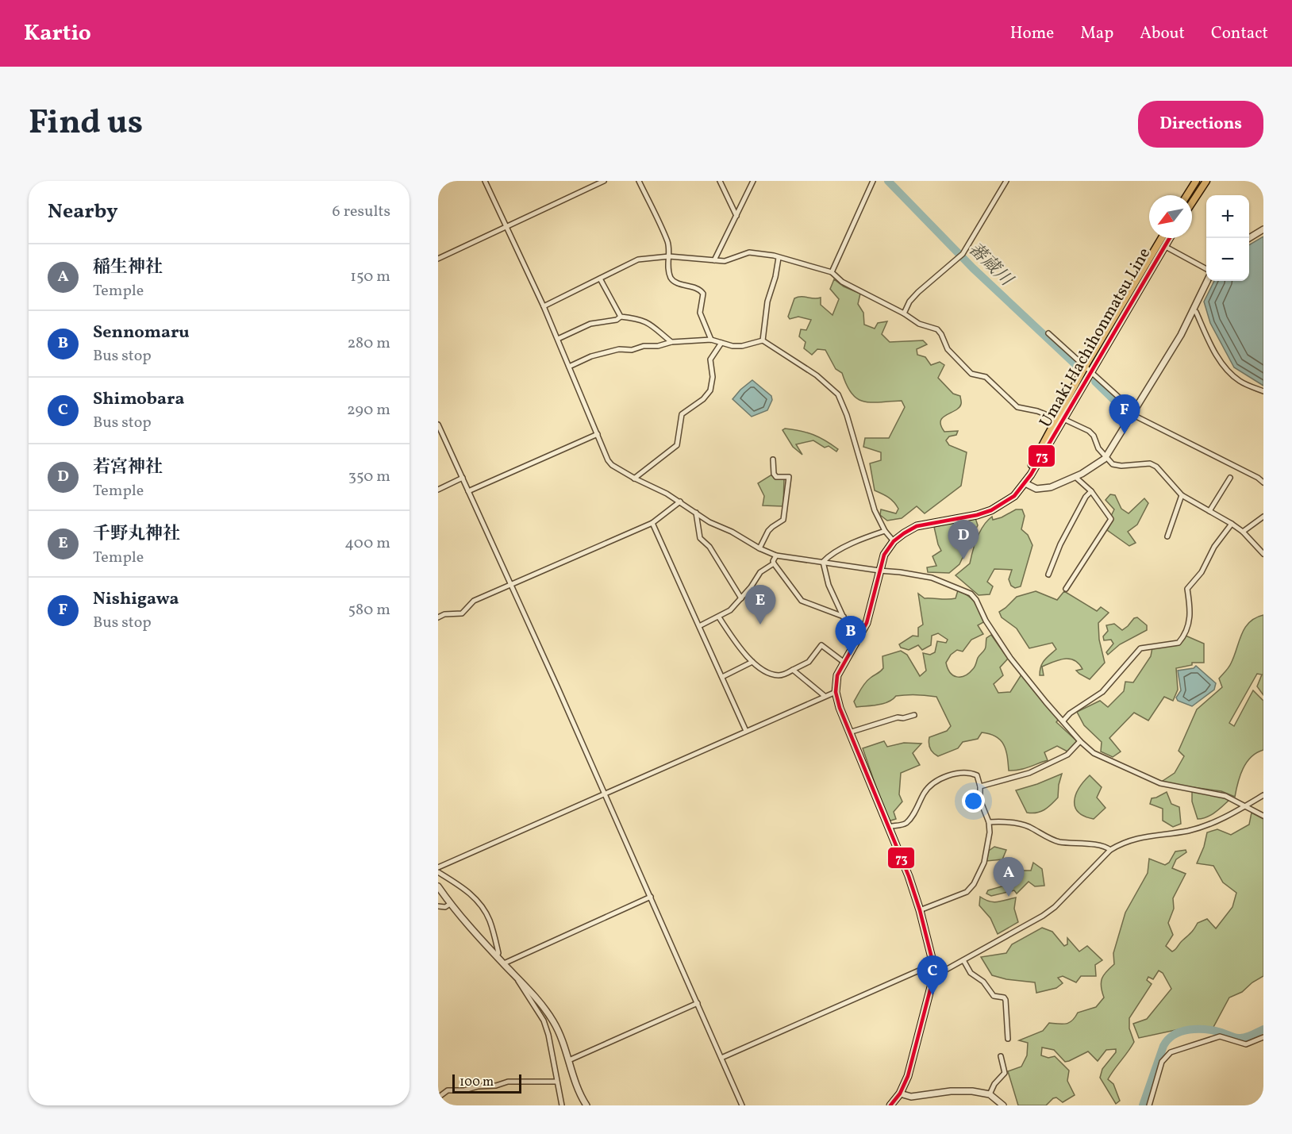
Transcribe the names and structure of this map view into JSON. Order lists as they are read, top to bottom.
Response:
{
  "streets": {
    "main road": ["Umaki Hachihonmatsu Line"]
  },
  "water": ["蕃蔵川"],
  "lines": ["transit line 73"],
  "scale_bar": "100 m",
  "north": "bottom left",
  "page": {
    "header": "Kartio",
    "nav": [
      "Home",
      "Map",
      "About",
      "Contact"
    ],
    "title": "Find us",
    "buttons": "Directions",
    "heading": ["Nearby", "6 results"],
    "map_buttons": ["+", "−"],
    "list": [
      {
        "mark": "A",
        "name": "稲生神社",
        "note": "Temple",
        "value": "150 m"
      },
      {
        "mark": "B",
        "name": "Sennomaru",
        "note": "Bus stop",
        "value": "280 m"
      },
      {
        "mark": "C",
        "name": "Shimobara",
        "note": "Bus stop",
        "value": "290 m"
      },
      {
        "mark": "D",
        "name": "若宮神社",
        "note": "Temple",
        "value": "350 m"
      },
      {
        "mark": "E",
        "name": "千野丸神社",
        "note": "Temple",
        "value": "400 m"
      },
      {
        "mark": "F",
        "name": "Nishigawa",
        "note": "Bus stop",
        "value": "580 m"
      }
    ],
    "pins": [
      "F",
      "D",
      "E",
      "B",
      "A",
      "C"
    ],
    "scale": "100 m"
  }
}
